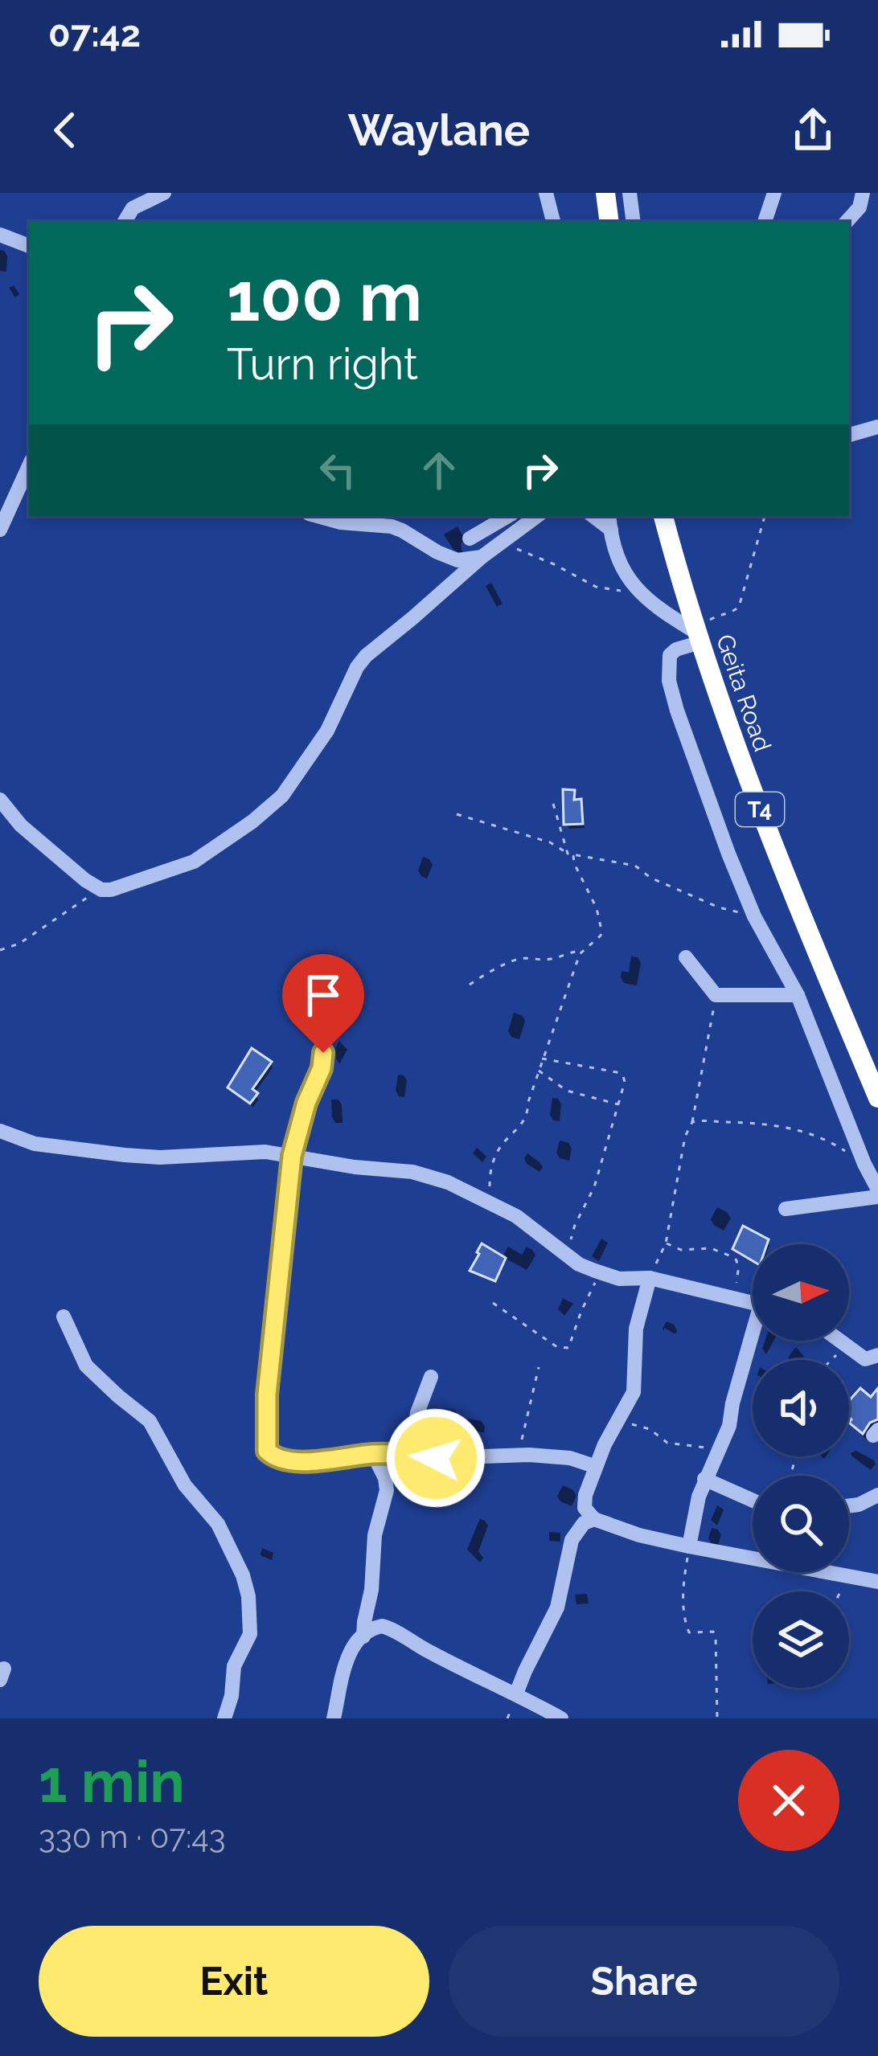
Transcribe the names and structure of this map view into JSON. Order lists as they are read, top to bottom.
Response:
{
  "streets": {
    "highway": ["Geita Road", "T4"]
  },
  "north": "right",
  "page": {
    "status": "07:42",
    "header": "Waylane",
    "turn": ["100 m", "Turn right"],
    "heading": ["1 min", "330 m · 07:43"],
    "buttons": ["Exit", "Share"]
  }
}
